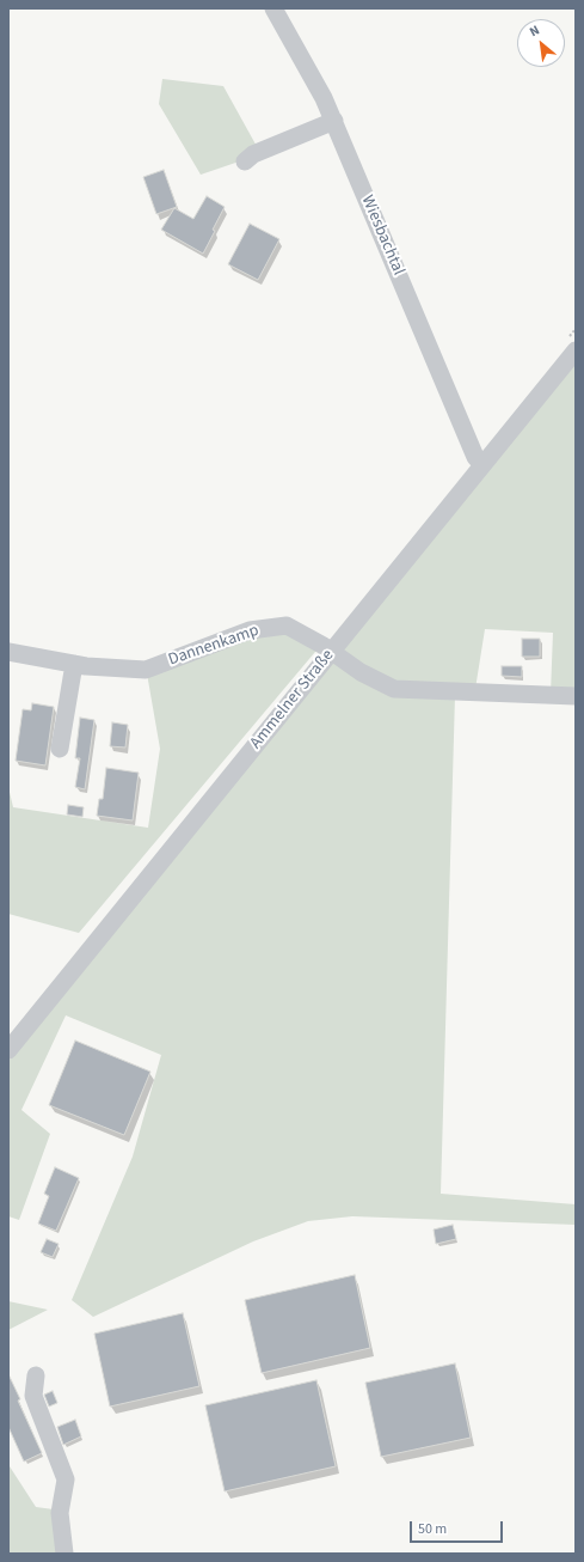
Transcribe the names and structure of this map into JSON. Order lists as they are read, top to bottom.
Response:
{
  "streets": {
    "street": ["Wiesbachtal", "Dannenkamp", "Ammelner Straße"]
  },
  "crossings": [
    ["Wiesbachtal", "Ammelner Straße"],
    ["Dannenkamp", "Ammelner Straße"]
  ],
  "scale_bar": "50 m",
  "north": "top left"
}
